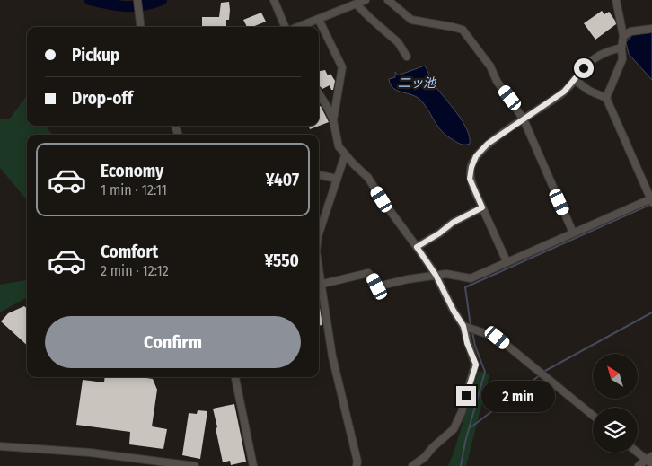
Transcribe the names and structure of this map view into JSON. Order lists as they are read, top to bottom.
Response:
{
  "water": ["二ッ池"],
  "north": "top left",
  "page": {
    "banner": ["Pickup", "Drop-off"],
    "list": [
      {
        "name": "Economy",
        "note": "1 min · 12:11",
        "value": "¥407"
      },
      {
        "name": "Comfort",
        "note": "2 min · 12:12",
        "value": "¥550"
      }
    ],
    "buttons": "Confirm",
    "bubble": "2 min"
  }
}
